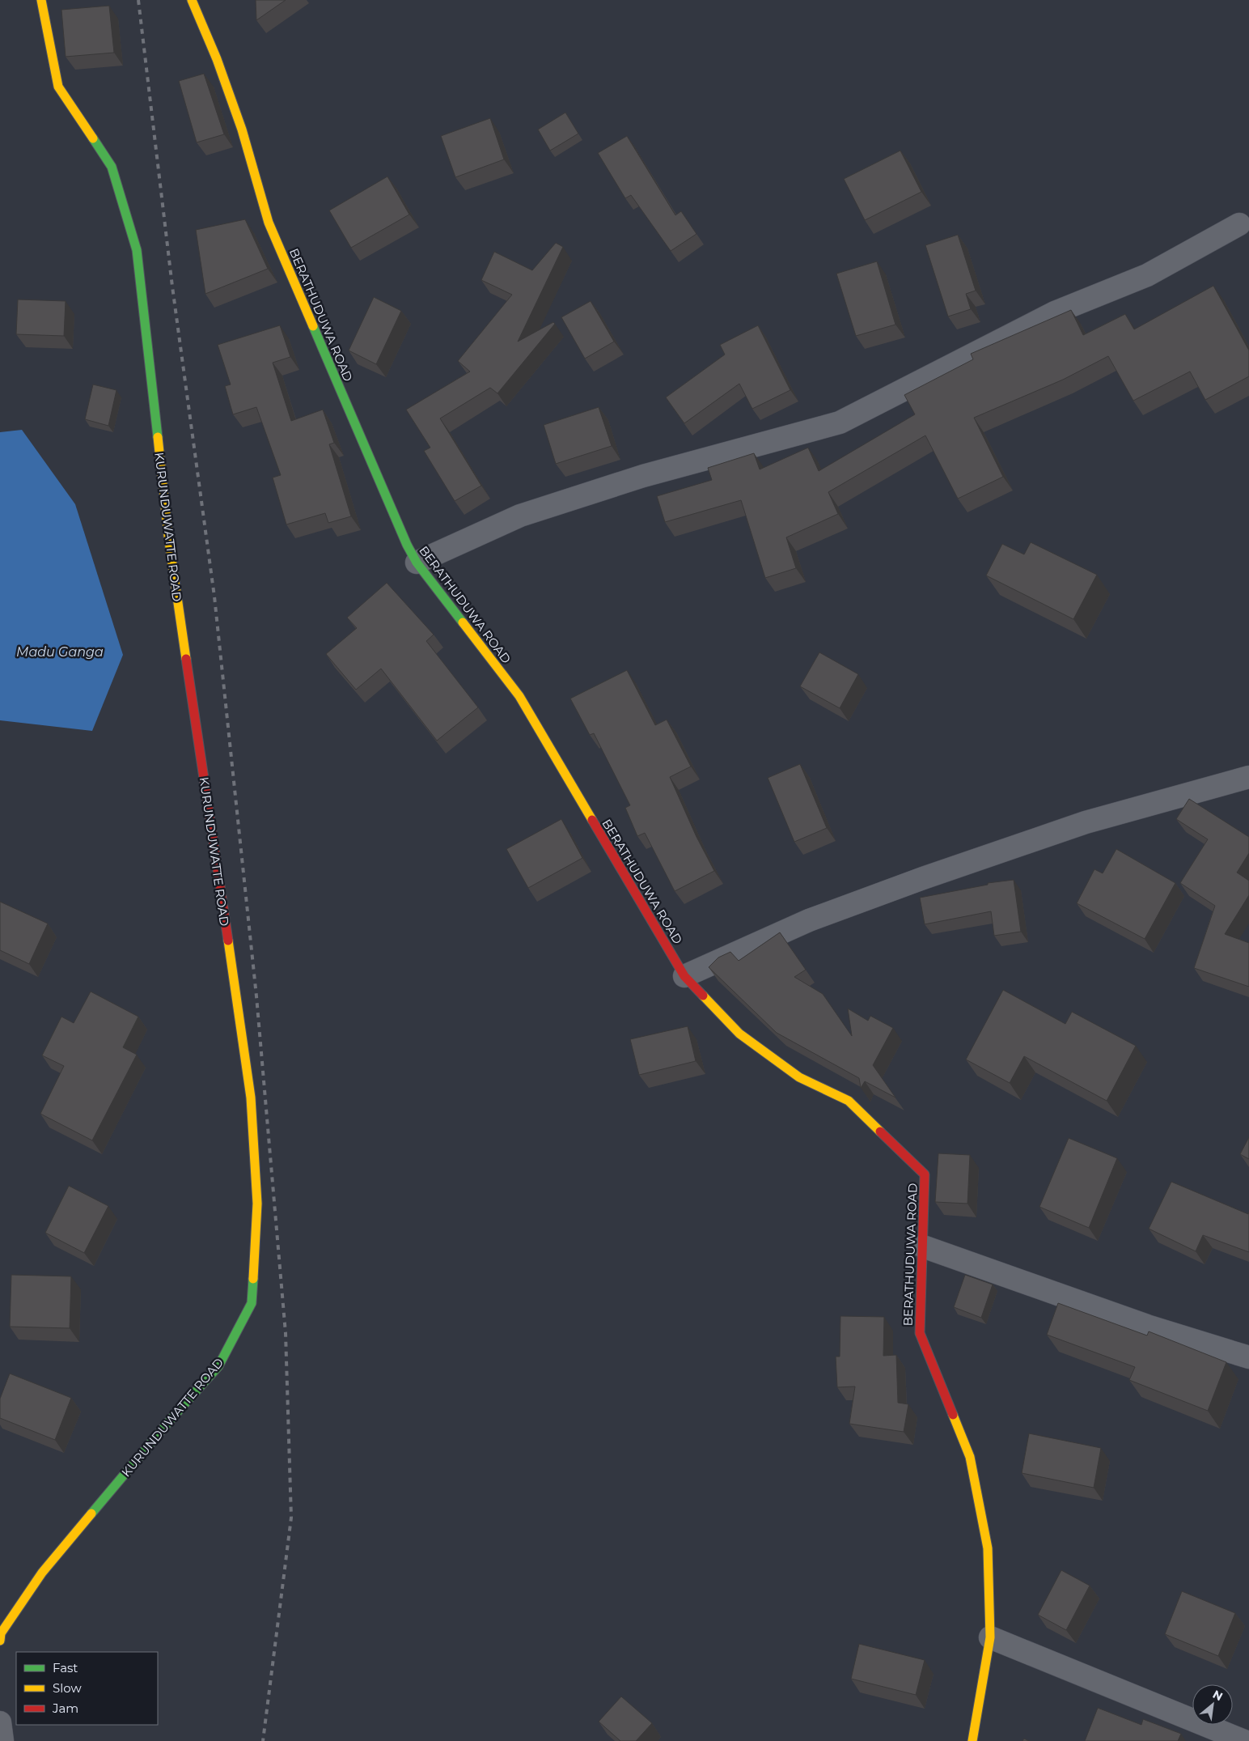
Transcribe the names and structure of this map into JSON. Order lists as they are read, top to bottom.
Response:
{
  "streets": {
    "street": ["BERATHUDUWA ROAD", "KURUNDUWATTE ROAD"]
  },
  "water": ["Madu Ganga"],
  "legend": ["Fast", "Slow", "Jam"],
  "north": "top right"
}
